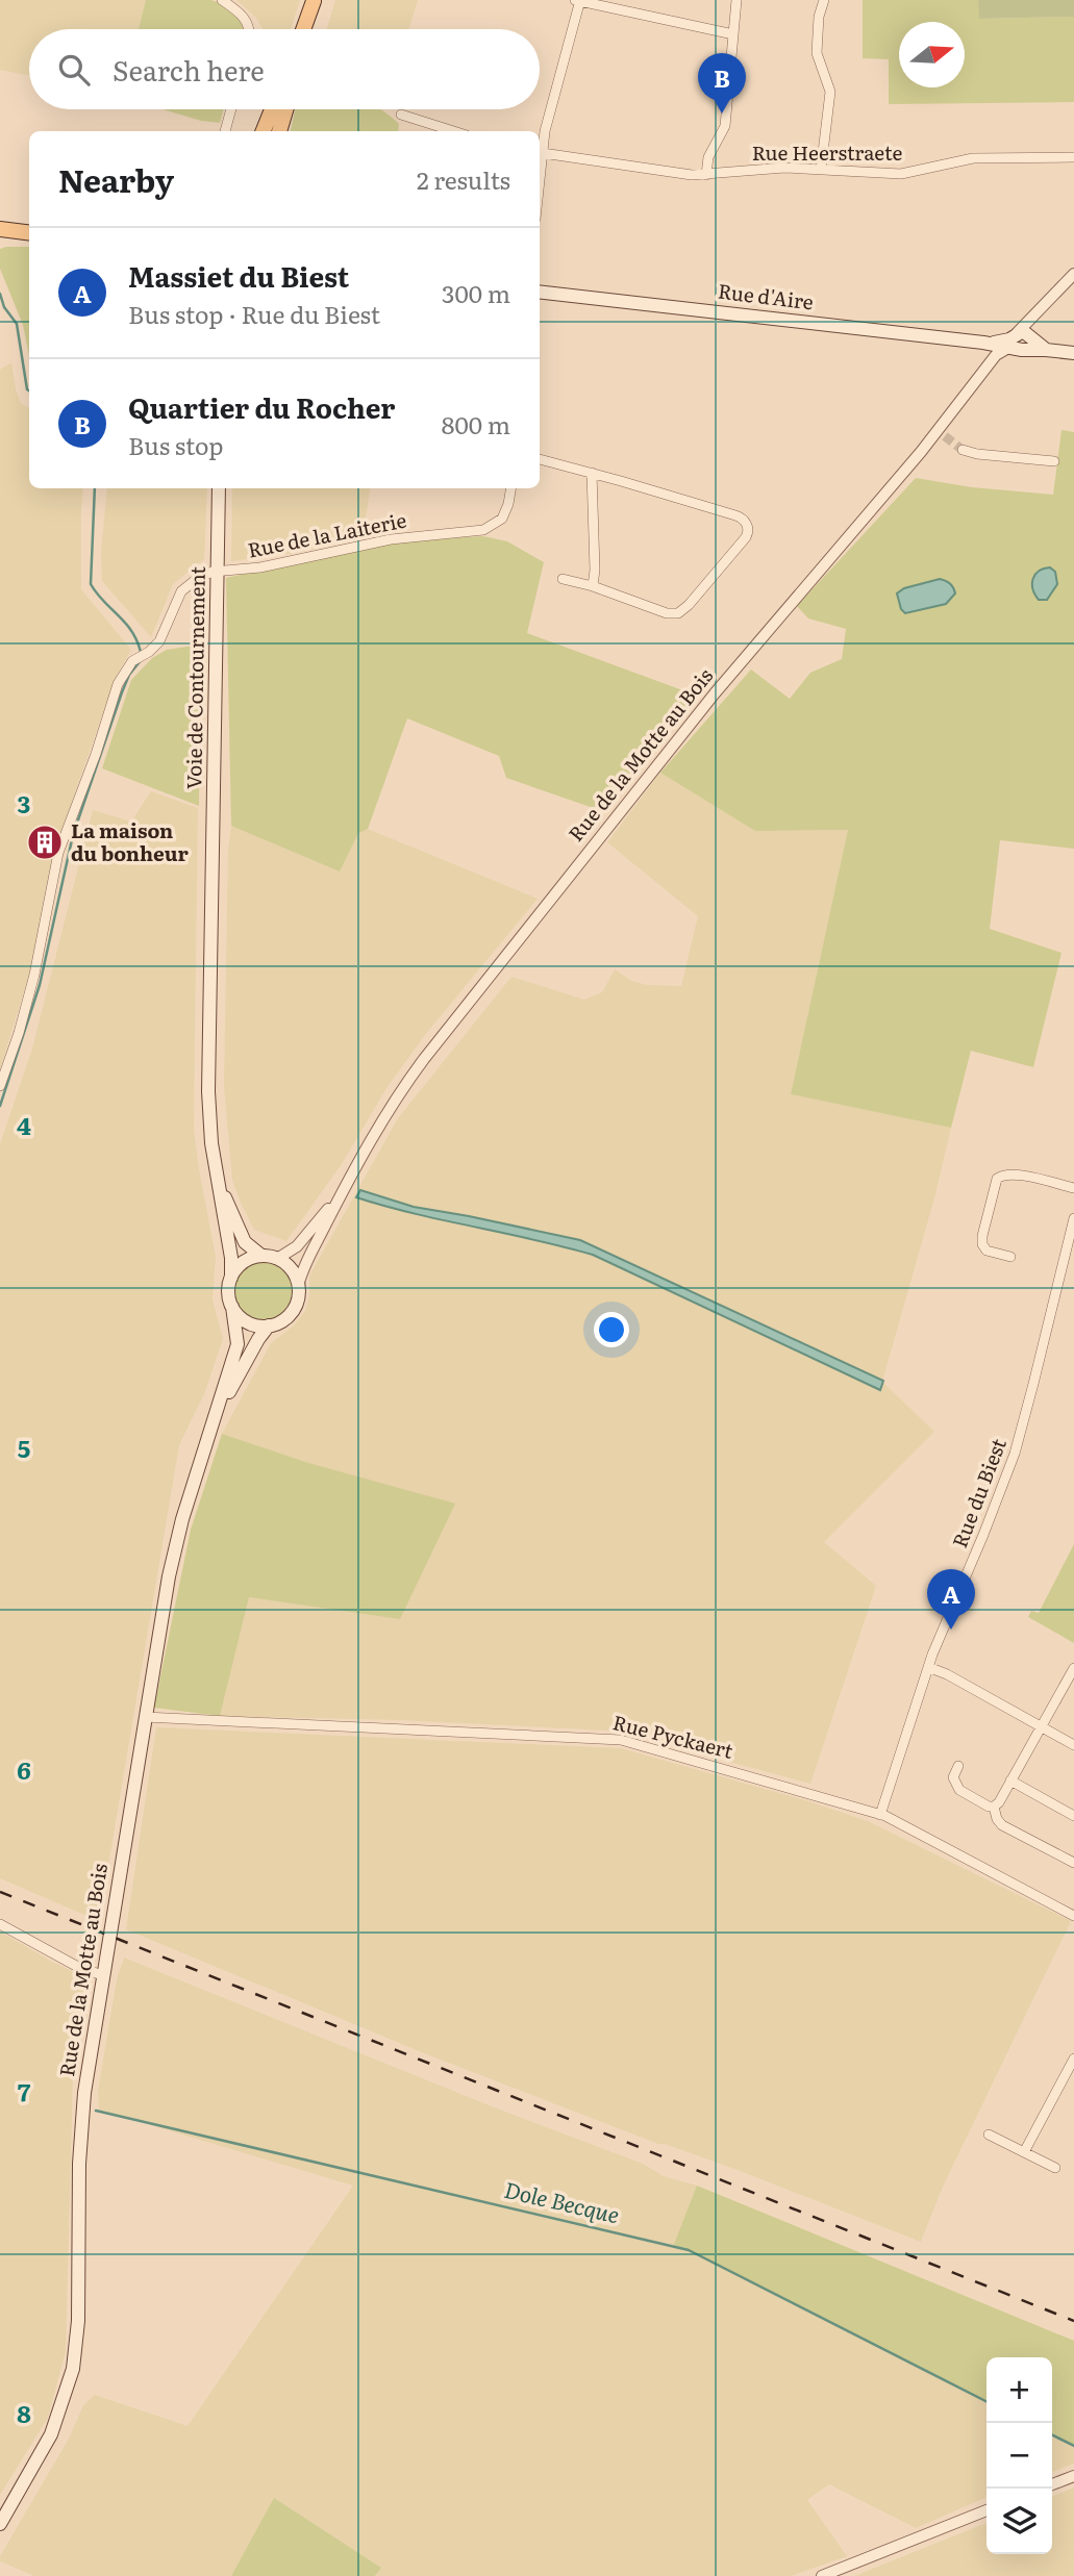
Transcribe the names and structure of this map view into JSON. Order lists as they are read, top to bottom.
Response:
{
  "streets": {
    "main road": ["Rue d'Aire", "Voie de Contournement", "Rue de la Motte au Bois"],
    "street": [
      "Rue Heerstraete",
      "Rue de la Laiterie",
      "Rue du Biest",
      "Rue Pyckaert"
    ]
  },
  "crossings": [
    ["Rue d'Aire", "Rue de la Motte au Bois"],
    ["Rue de la Laiterie", "Voie de Contournement"],
    ["Rue de la Motte au Bois", "Rue Pyckaert"],
    ["Rue du Biest", "Rue Pyckaert"]
  ],
  "water": ["Dole Becque"],
  "places": {
    "building": ["La maison du bonheur"]
  },
  "north": "right",
  "page": {
    "search": "Search here",
    "pins": ["B", "A"],
    "heading": ["Nearby", "2 results"],
    "list": [
      {
        "mark": "A",
        "name": "Massiet du Biest",
        "note": "Bus stop · Rue du Biest",
        "value": "300 m"
      },
      {
        "mark": "B",
        "name": "Quartier du Rocher",
        "note": "Bus stop",
        "value": "800 m"
      }
    ],
    "map_buttons": ["+", "−"]
  },
  "grid": {
    "rows": [
      "3",
      "4",
      "5",
      "6",
      "7",
      "8"
    ]
  }
}
